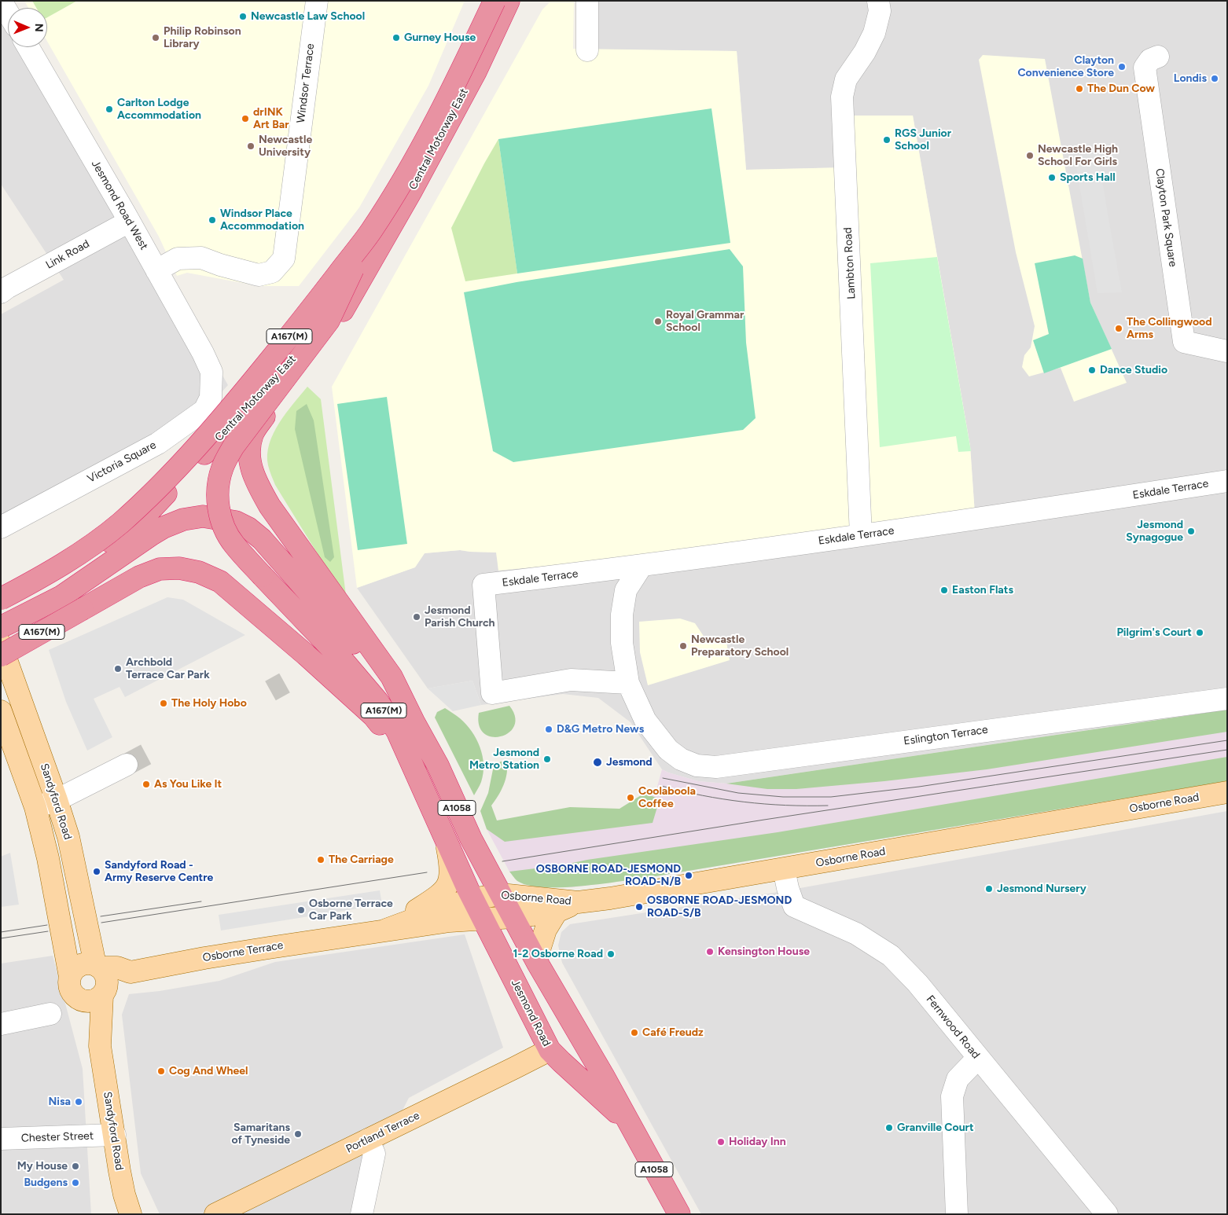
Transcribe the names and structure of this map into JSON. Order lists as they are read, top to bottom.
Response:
{
  "streets": {
    "highway": [
      "Central Motorway East",
      "A167(M)",
      "A1058",
      "Jesmond Road"
    ],
    "main road": [
      "Sandyford Road",
      "Osborne Road",
      "Osborne Terrace",
      "Portland Terrace"
    ],
    "street": [
      "Windsor Terrace",
      "Jesmond Road West",
      "Clayton Park Square",
      "Link Road",
      "Lambton Road",
      "Victoria Square",
      "Eskdale Terrace",
      "Eslington Terrace",
      "Fernwood Road",
      "Chester Street"
    ]
  },
  "crossings": [
    ["Windsor Terrace", "Jesmond Road West"],
    ["Central Motorway East", "A167(M)"],
    ["Jesmond Road West", "Link Road"],
    ["Jesmond Road West", "Victoria Square"],
    ["Lambton Road", "Eskdale Terrace"],
    ["A167(M)", "A1058"],
    ["Eskdale Terrace", "Eslington Terrace"],
    ["Sandyford Road", "Osborne Terrace"],
    ["Sandyford Road", "Chester Street"],
    ["Osborne Road", "A1058"],
    ["Osborne Road", "Osborne Terrace"],
    ["Osborne Road", "Jesmond Road"],
    ["Osborne Road", "Fernwood Road"],
    ["A1058", "Osborne Terrace"],
    ["A1058", "Jesmond Road"],
    ["A1058", "Portland Terrace"],
    ["Osborne Terrace", "Jesmond Road"],
    ["Jesmond Road", "Portland Terrace"]
  ],
  "places": [
    "Newcastle Law School",
    "Philip Robinson Library",
    "Gurney House",
    "Clayton Convenience Store",
    "Londis",
    "The Dun Cow",
    "Carlton Lodge Accommodation",
    "drINK Art Bar",
    "RGS Junior School",
    "Newcastle University",
    "Newcastle High School For Girls",
    "Sports Hall",
    "Windsor Place Accommodation",
    "Royal Grammar School",
    "The Collingwood Arms",
    "Dance Studio",
    "Jesmond Synagogue",
    "Easton Flats",
    "Jesmond Parish Church",
    "Pilgrim's Court",
    "Newcastle Preparatory School",
    "Archbold Terrace Car Park",
    "The Holy Hobo",
    "D&G Metro News",
    "Jesmond Metro Station",
    "Jesmond",
    "As You Like It",
    "Coolaboola Coffee",
    "The Carriage",
    "Sandyford Road - Army Reserve Centre",
    "OSBORNE ROAD-JESMOND ROAD-N/B",
    "Jesmond Nursery",
    "OSBORNE ROAD-JESMOND ROAD-S/B",
    "Osborne Terrace Car Park",
    "Kensington House",
    "1-2 Osborne Road",
    "Café Freudz",
    "Cog And Wheel",
    "Nisa",
    "Granville Court",
    "Samaritans of Tyneside",
    "Holiday Inn",
    "My House",
    "Budgens"
  ],
  "north": "right"
}
